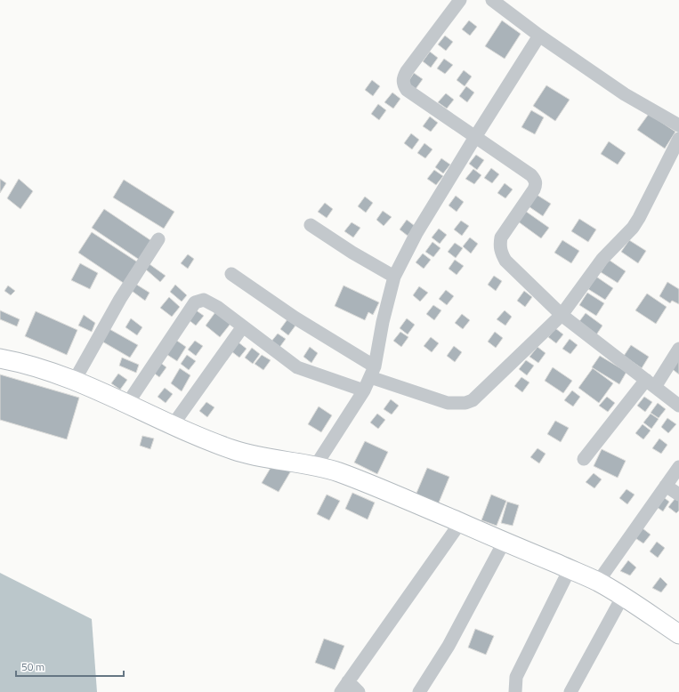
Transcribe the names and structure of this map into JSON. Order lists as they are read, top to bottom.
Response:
{
  "scale_bar": "50 m"
}
